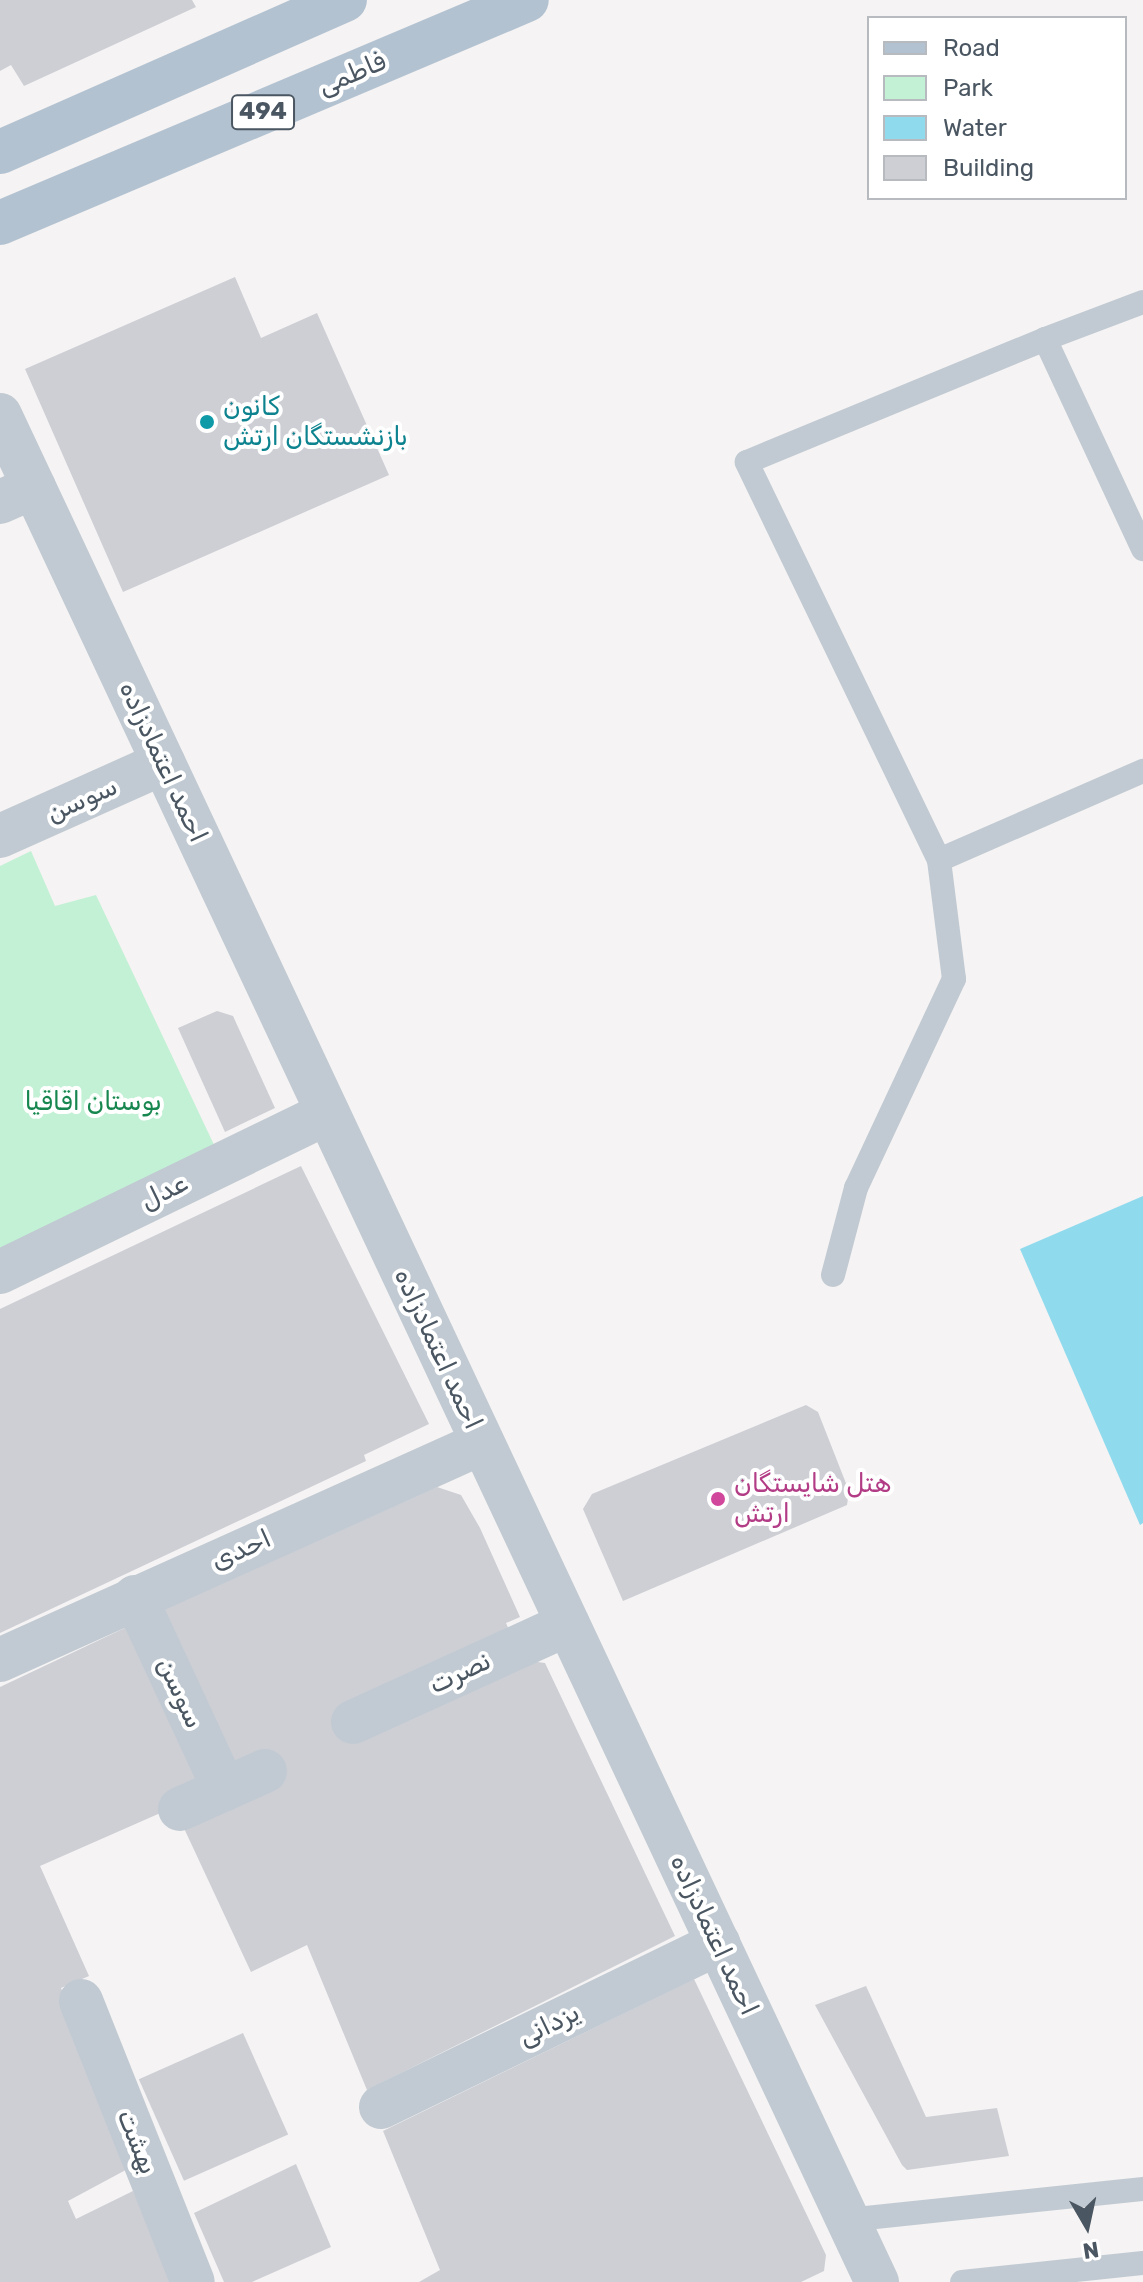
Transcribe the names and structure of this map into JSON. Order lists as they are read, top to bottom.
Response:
{
  "streets": {
    "main road": ["فاطمی", "494"],
    "street": [
      "احمد اعتمادزاده",
      "سوسن",
      "عدل",
      "احدی",
      "نصرت",
      "یزدانی",
      "بهشت"
    ]
  },
  "crossings": [
    ["احمد اعتمادزاده", "سوسن"],
    ["احمد اعتمادزاده", "عدل"],
    ["احمد اعتمادزاده", "احدی"],
    ["احمد اعتمادزاده", "نصرت"],
    ["احمد اعتمادزاده", "یزدانی"],
    ["سوسن", "احدی"]
  ],
  "parks": ["بوستان اقاقیا"],
  "places": ["کانون بازنشستگان ارتش", "هتل شایستگان ارتش"],
  "legend": [
    "Road",
    "Park",
    "Water",
    "Building"
  ],
  "north": "bottom"
}
